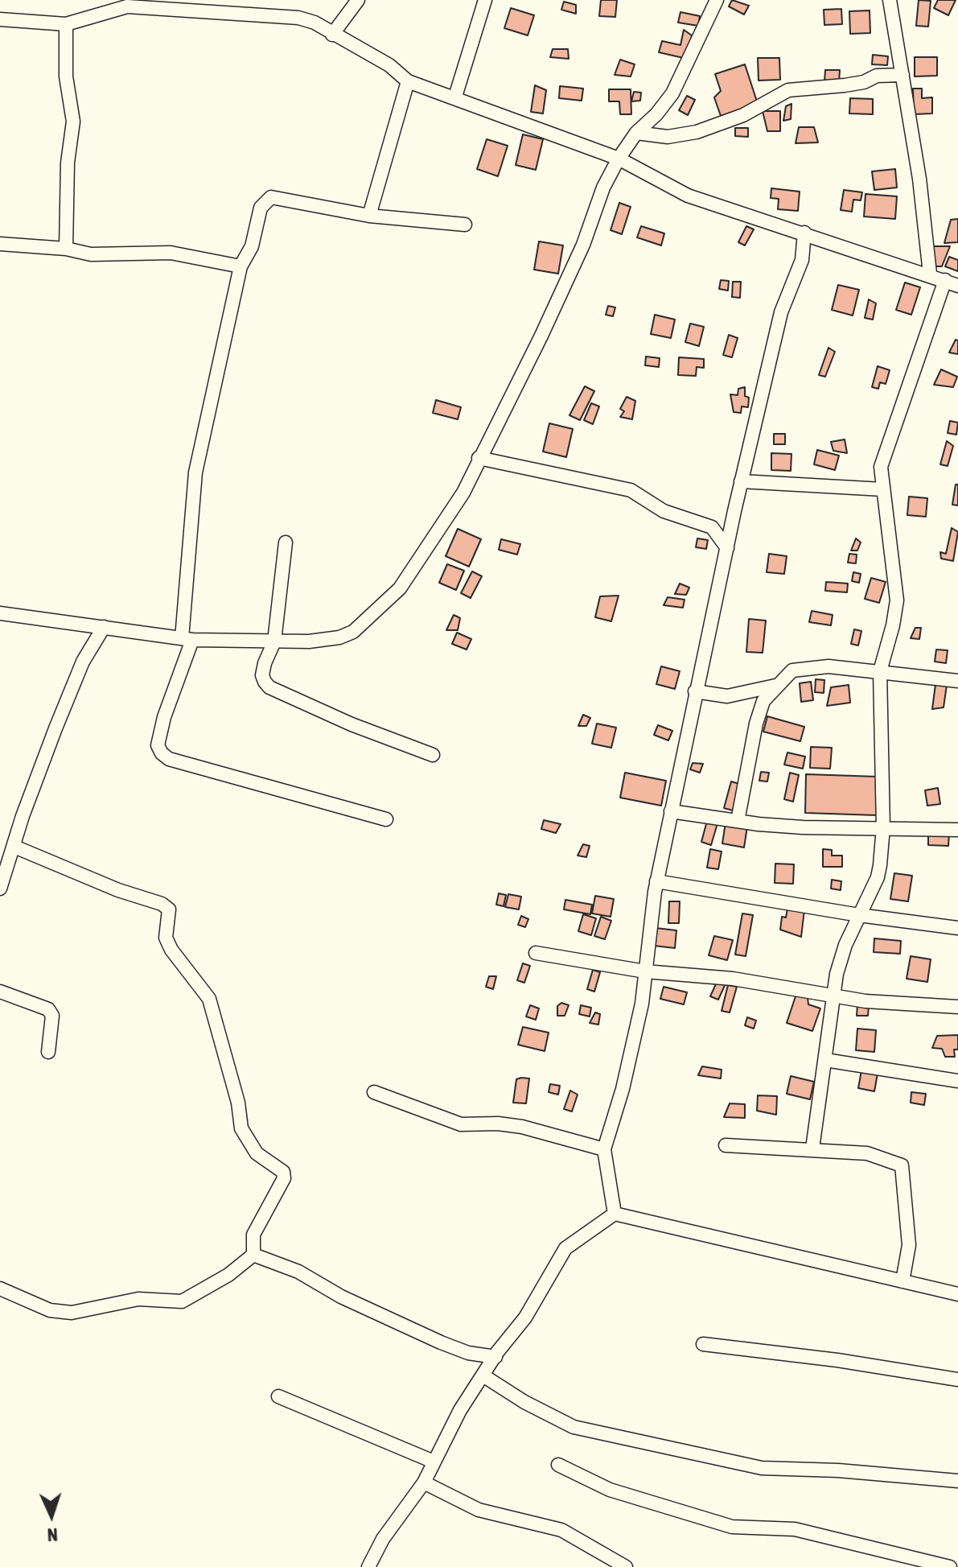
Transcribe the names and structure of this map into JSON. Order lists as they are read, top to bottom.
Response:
{
  "north": "bottom"
}
